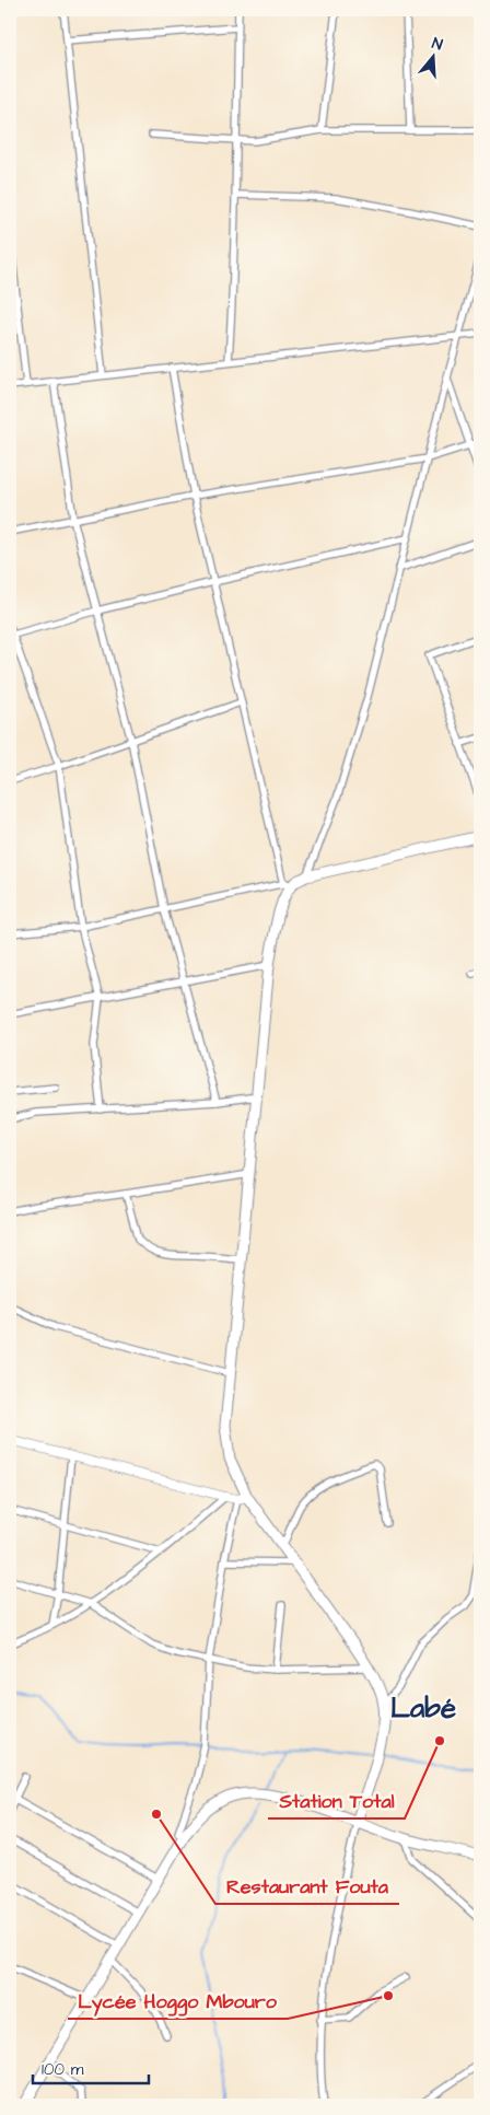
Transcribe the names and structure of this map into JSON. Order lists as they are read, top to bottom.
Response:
{
  "districts": ["Labé"],
  "places": ["Station Total", "Restaurant Fouta", "Lycée Hoggo Mbouro"],
  "scale_bar": "100 m",
  "north": "top"
}
